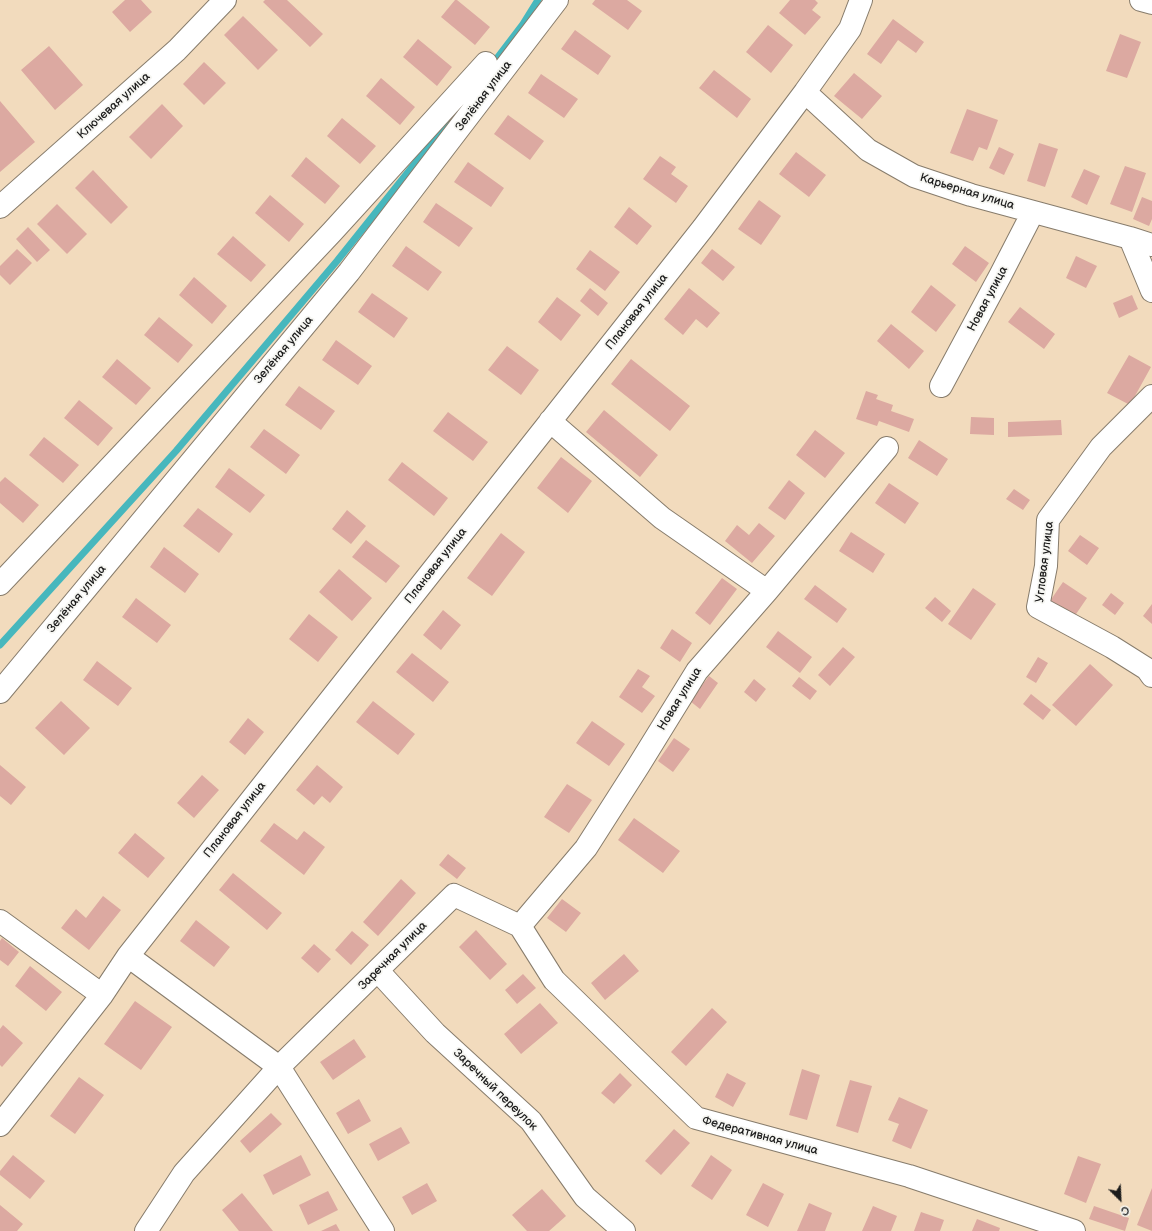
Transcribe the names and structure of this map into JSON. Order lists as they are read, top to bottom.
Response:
{
  "streets": {
    "street": [
      "Зелёная улица",
      "Ключевая улица",
      "Карьерная улица",
      "Новая улица",
      "Плановая улица",
      "Угловая улица",
      "Заречная улица",
      "Заречный переулок",
      "Федеративная улица"
    ]
  },
  "crossings": [
    ["Карьерная улица", "Новая улица"],
    ["Карьерная улица", "Плановая улица"],
    ["Новая улица", "Заречная улица"],
    ["Новая улица", "Федеративная улица"],
    ["Заречная улица", "Заречный переулок"],
    ["Заречная улица", "Федеративная улица"]
  ],
  "north": "bottom right"
}
